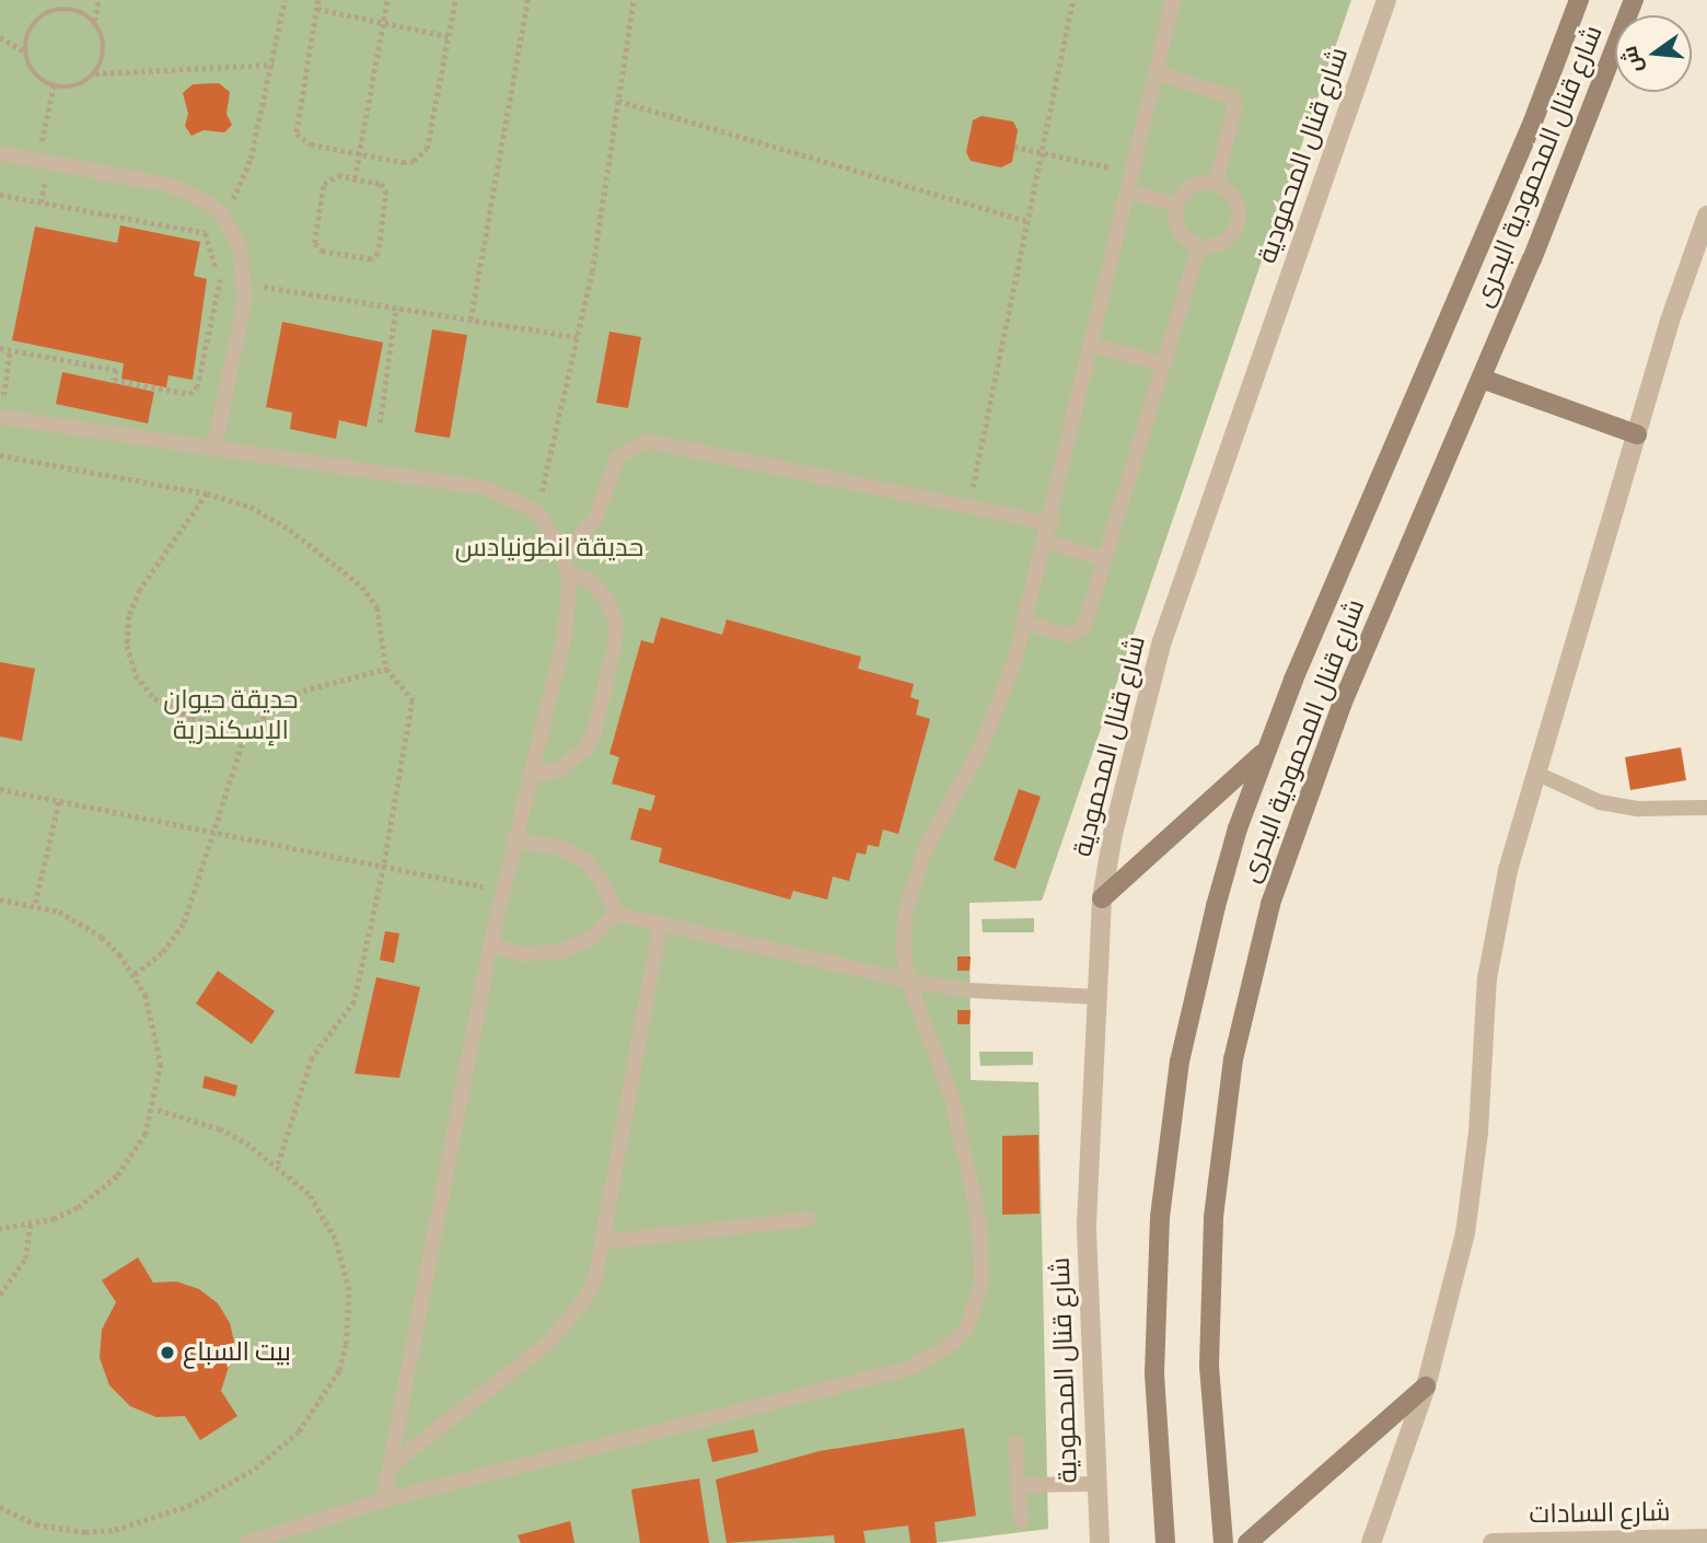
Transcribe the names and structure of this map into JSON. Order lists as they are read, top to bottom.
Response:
{
  "streets": {
    "main road": ["شارع قنال المحمودية البحرى"],
    "street": ["شارع قنال المحمودية", "شارع السادات"]
  },
  "parks": ["حديقة انطونيادس", "حديقة حيوان الإسكندرية"],
  "places": ["بيت السباع"],
  "north": "left"
}
